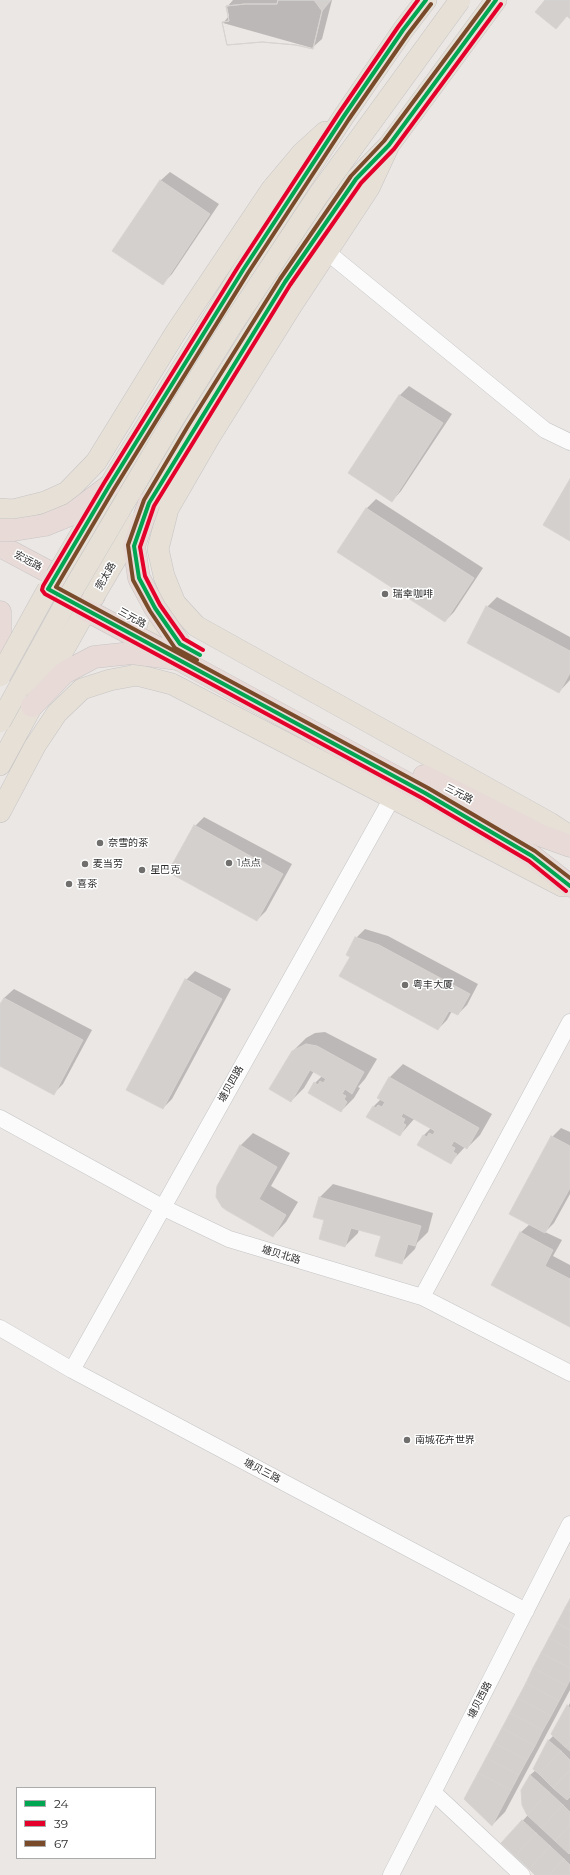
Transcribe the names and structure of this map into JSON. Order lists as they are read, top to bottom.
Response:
{
  "streets": {
    "highway": ["宏远路", "三元路"],
    "main road": ["莞太路"],
    "street": [
      "塘贝四路",
      "塘贝北路",
      "塘贝三路",
      "塘贝西路"
    ]
  },
  "crossings": [
    ["宏远路", "三元路"],
    ["莞太路", "三元路"],
    ["塘贝四路", "塘贝北路"],
    ["塘贝四路", "塘贝三路"],
    ["塘贝三路", "塘贝西路"]
  ],
  "places": [
    "瑞幸咖啡",
    "奈雪的茶",
    "1点点",
    "麦当劳",
    "星巴克",
    "喜茶",
    "粤丰大厦",
    "南城花卉世界"
  ],
  "lines": ["transit line 24", "transit line 39", "transit line 67"],
  "legend": ["24", "39", "67"]
}
